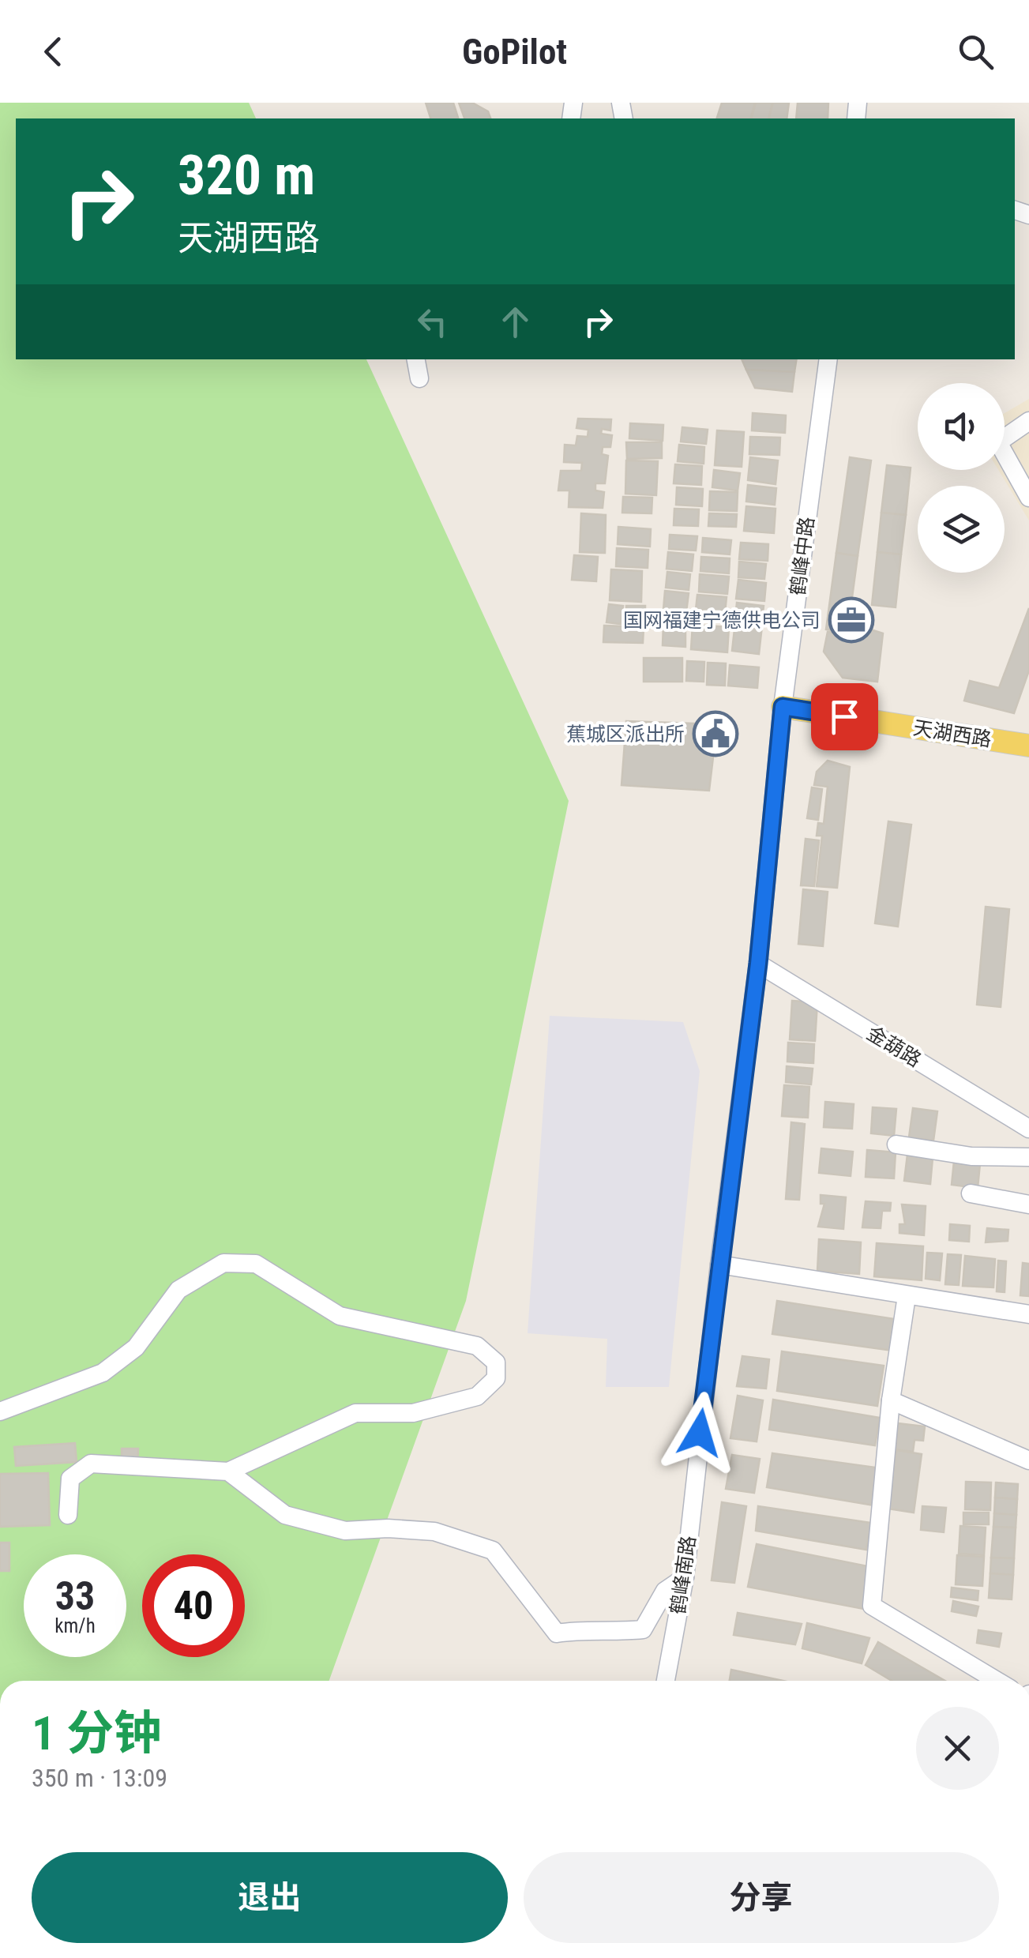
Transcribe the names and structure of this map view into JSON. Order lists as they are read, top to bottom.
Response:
{
  "streets": {
    "main road": ["天湖西路"],
    "street": ["鹤峰中路", "金葫路", "鹤峰南路"]
  },
  "crossings": [
    ["鹤峰中路", "天湖西路"],
    ["鹤峰中路", "金葫路"],
    ["鹤峰中路", "鹤峰南路"]
  ],
  "places": {
    "office": ["国网福建宁德供电公司"],
    "public building": ["蕉城区派出所"]
  },
  "page": {
    "header": "GoPilot",
    "turn": ["320 m", "天湖西路"],
    "speed": "33 km/h",
    "limit": "40",
    "heading": ["1 分钟", "350 m · 13:09"],
    "buttons": ["退出", "分享"]
  }
}
